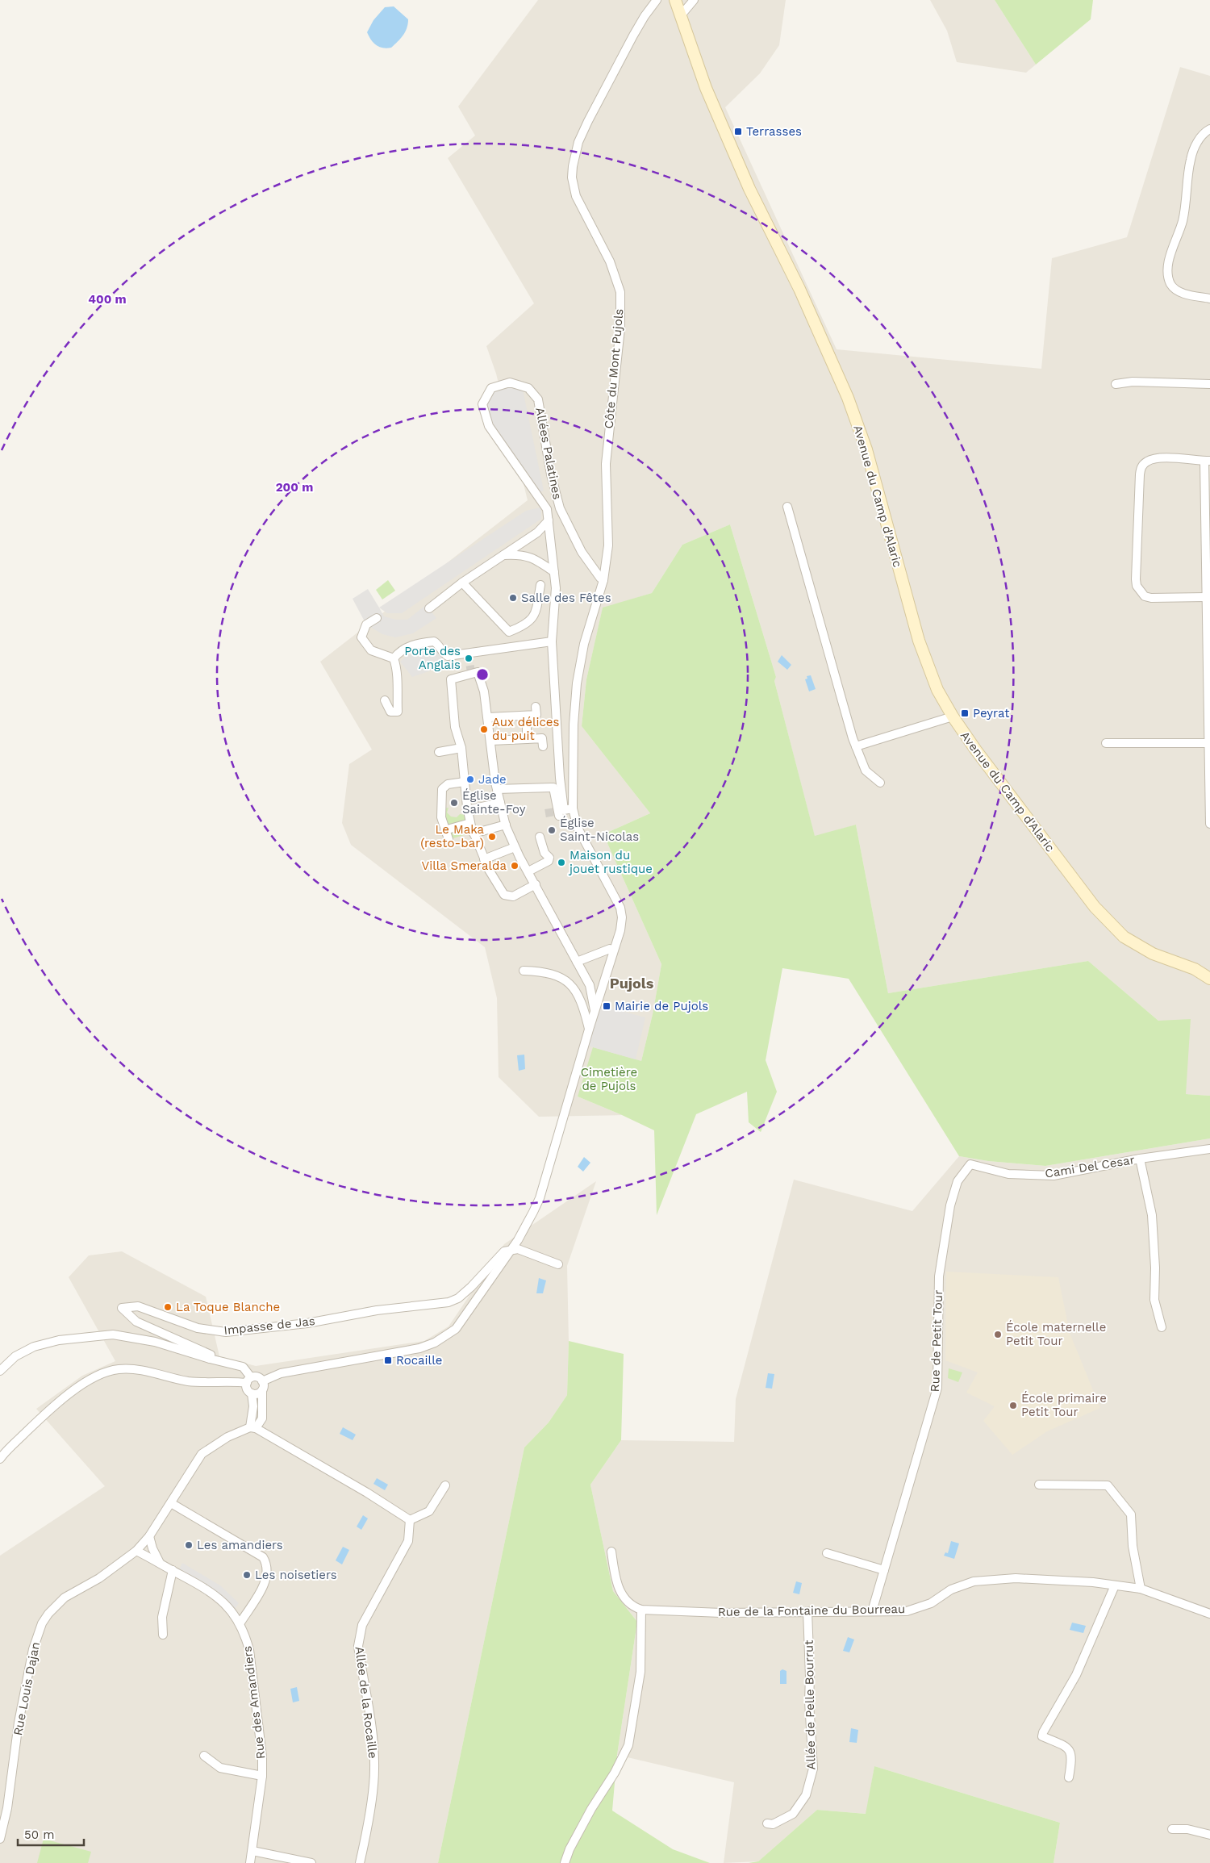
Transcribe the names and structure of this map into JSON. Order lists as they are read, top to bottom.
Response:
{
  "streets": {
    "main road": ["Avenue du Camp d'Alaric"],
    "street": [
      "Côte du Mont Pujols",
      "Allées Palatines",
      "Cami Del Cesar",
      "Impasse de Jas",
      "Rue de Petit Tour",
      "Rue de la Fontaine du Bourreau",
      "Rue Louis Dajan",
      "Rue des Amandiers",
      "Allée de la Rocaille",
      "Allée de Pelle Bourrut"
    ]
  },
  "crossings": [
    ["Côte du Mont Pujols", "Allées Palatines"],
    ["Côte du Mont Pujols", "Impasse de Jas"],
    ["Cami Del Cesar", "Rue de Petit Tour"],
    ["Rue de Petit Tour", "Rue de la Fontaine du Bourreau"],
    ["Rue de la Fontaine du Bourreau", "Allée de Pelle Bourrut"],
    ["Rue Louis Dajan", "Rue des Amandiers"]
  ],
  "districts": ["Pujols"],
  "parks": ["Cimetière de Pujols"],
  "places": {
    "transit": [
      "Terrasses",
      "Peyrat",
      "Mairie de Pujols",
      "Rocaille"
    ],
    "other": [
      "Salle des Fêtes",
      "Porte des Anglais",
      "Aux délices du puit",
      "Jade",
      "Église Sainte-Foy",
      "Église Saint-Nicolas",
      "Le Maka (resto-bar)",
      "Maison du jouet rustique",
      "Villa Smeralda",
      "La Toque Blanche",
      "École maternelle Petit Tour",
      "École primaire Petit Tour",
      "Les amandiers",
      "Les noisetiers"
    ]
  },
  "scale_bar": "50 m",
  "rings": ["400 m", "200 m"]
}
